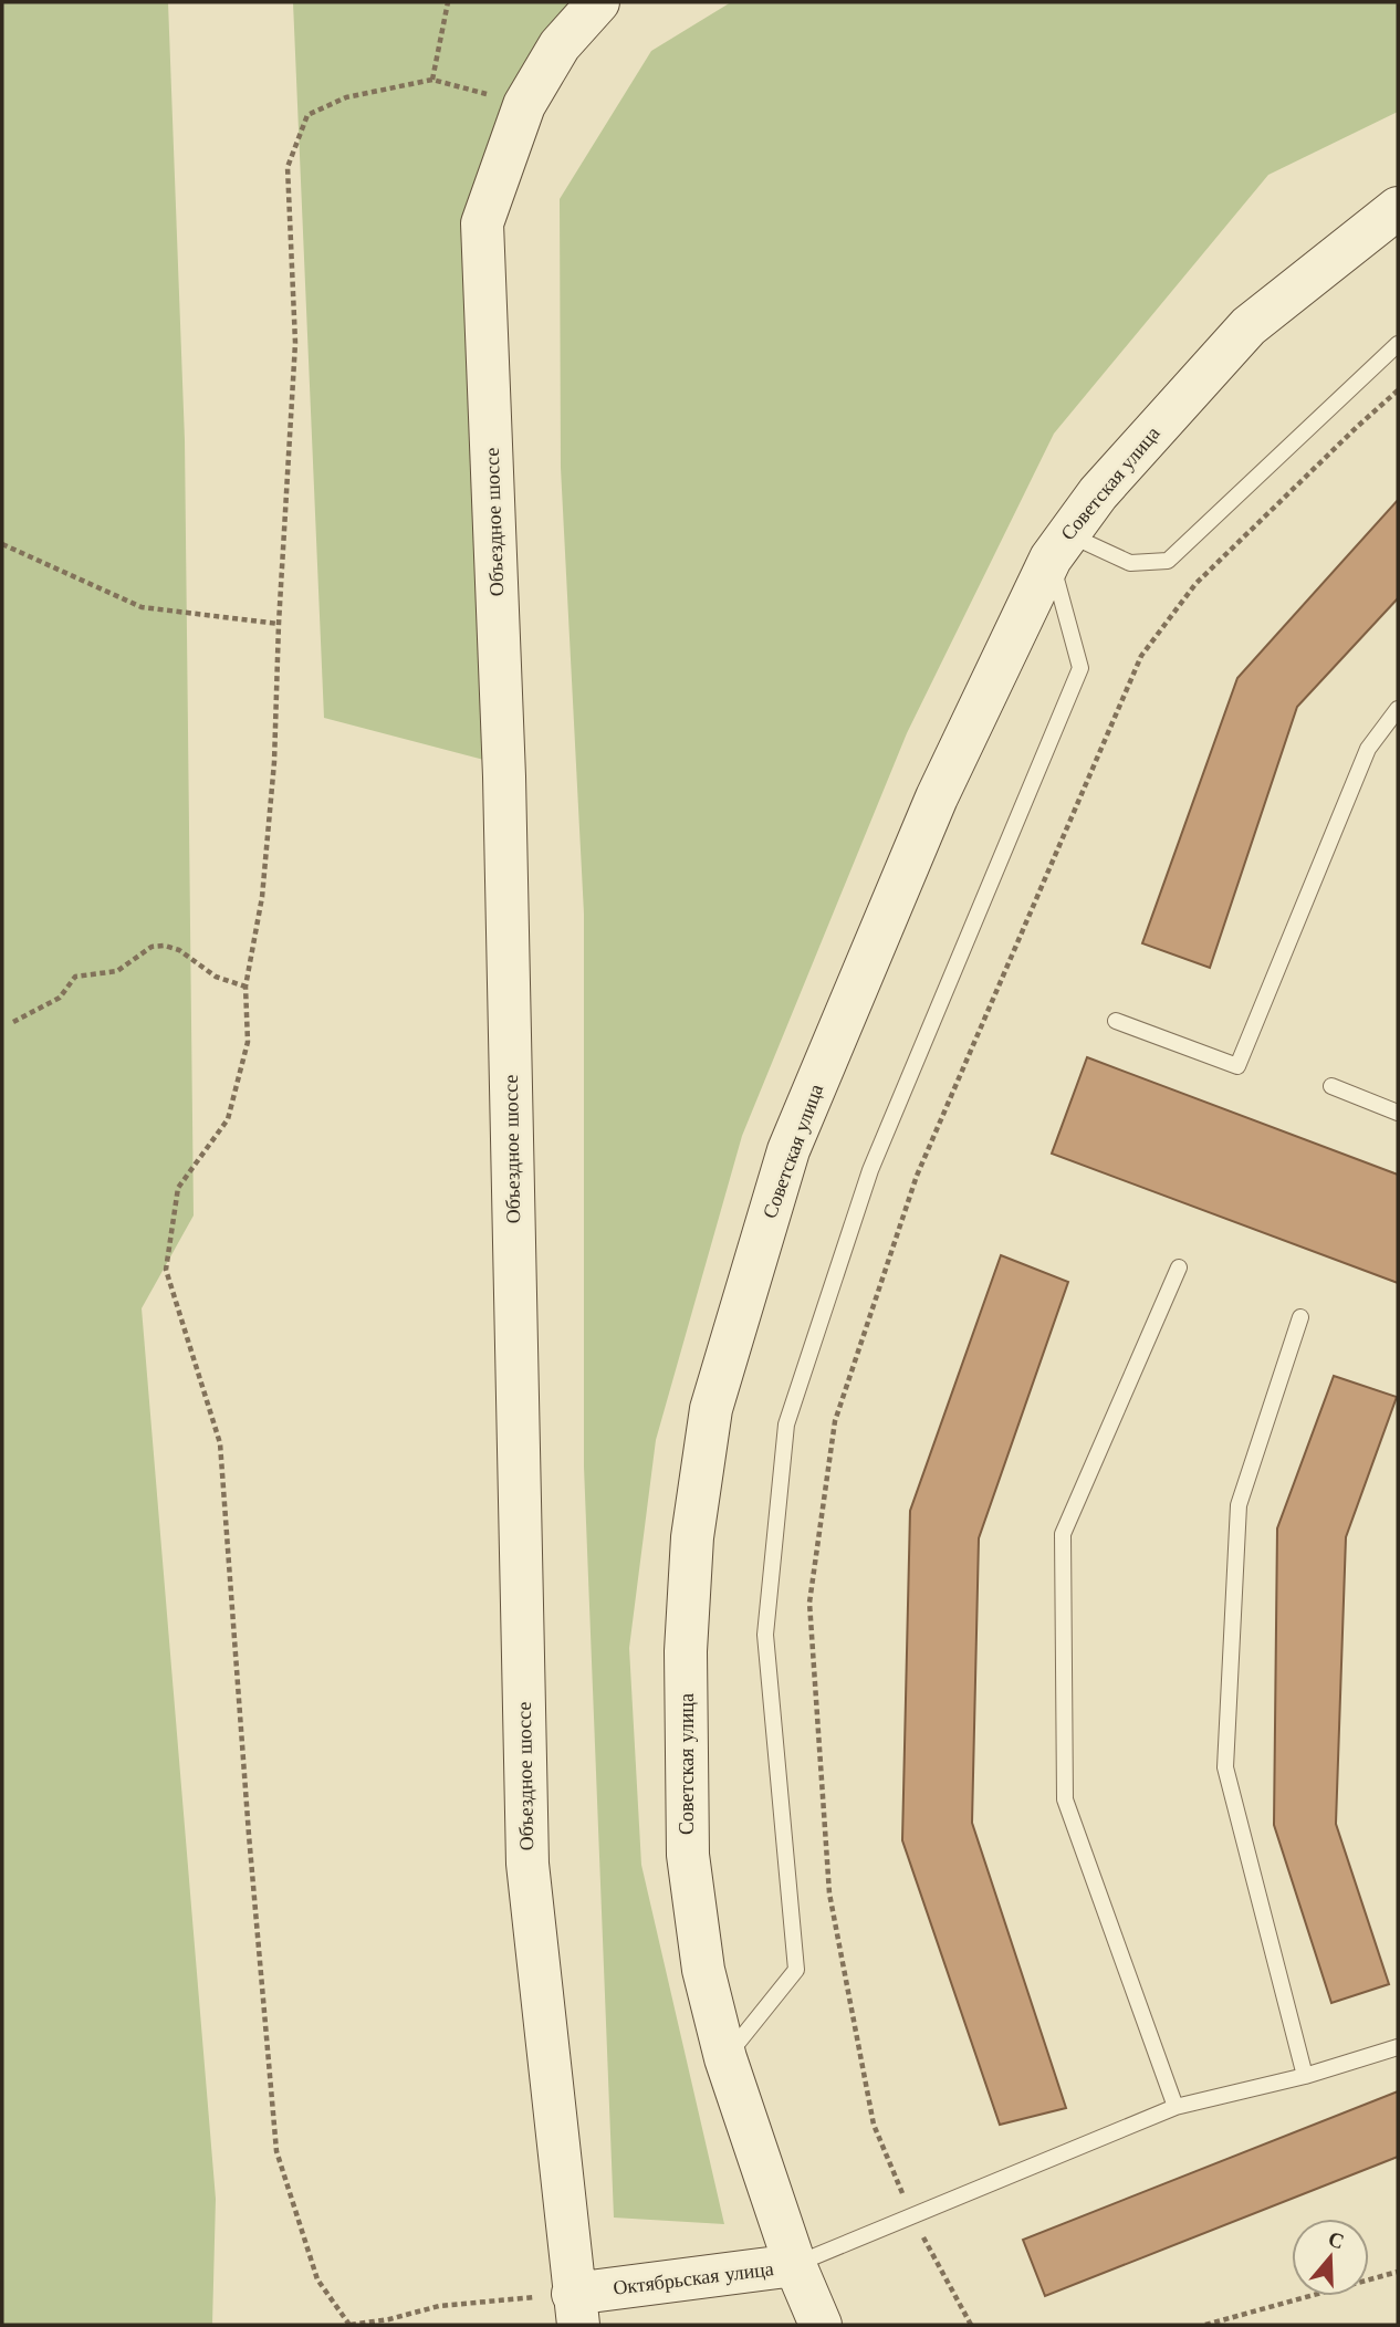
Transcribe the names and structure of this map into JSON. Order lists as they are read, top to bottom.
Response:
{
  "streets": {
    "street": ["Советская улица", "Объездное шоссе", "Октябрьская улица"]
  },
  "crossings": [
    ["Советская улица", "Октябрьская улица"],
    ["Объездное шоссе", "Октябрьская улица"]
  ],
  "north": "top"
}
